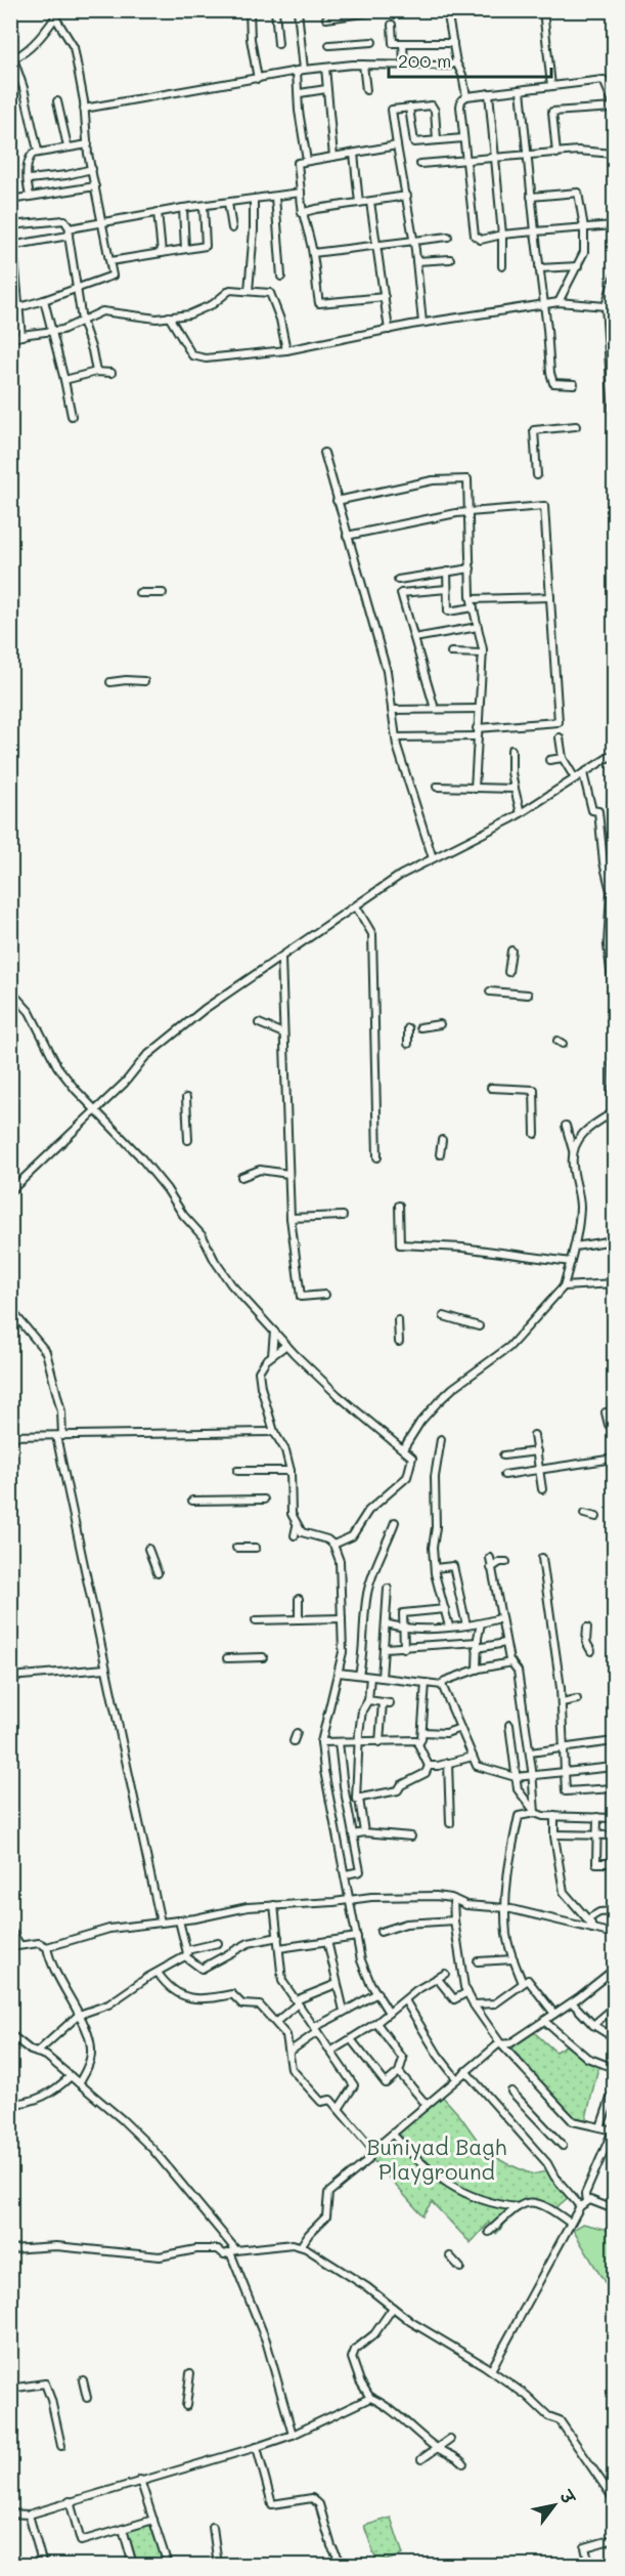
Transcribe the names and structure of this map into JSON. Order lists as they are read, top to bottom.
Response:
{
  "parks": ["Buniyad Bagh Playground"],
  "scale_bar": "200 m",
  "north": "top right"
}
